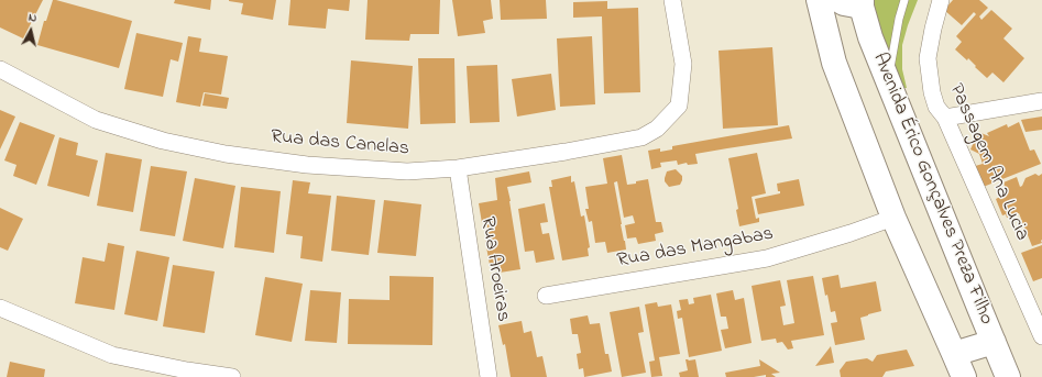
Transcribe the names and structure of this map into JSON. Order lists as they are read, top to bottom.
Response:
{
  "streets": {
    "main road": ["Avenida Érico Gonçalves Preza Filho"],
    "street": [
      "Rua das Canelas",
      "Passagem Ana Lucia",
      "Rua das Mangabas",
      "Rua Aroeiras"
    ]
  },
  "crossings": [
    ["Rua das Canelas", "Rua Aroeiras"],
    ["Avenida Érico Gonçalves Preza Filho", "Rua das Mangabas"]
  ],
  "north": "top"
}
